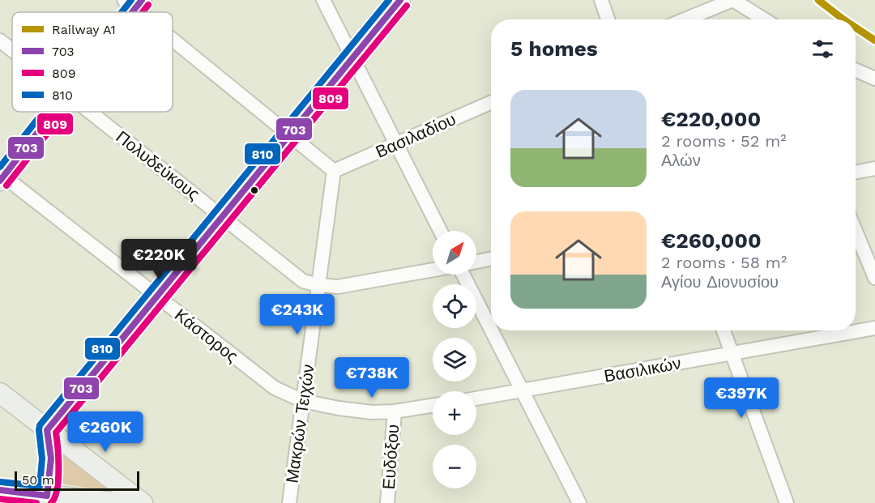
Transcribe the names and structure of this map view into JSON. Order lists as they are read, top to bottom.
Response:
{
  "streets": {
    "street": [
      "Βασιλαδίου",
      "Πολυδεύκους",
      "Κάστορος",
      "Βασιλικών",
      "Μακρών Τειχών",
      "Ευδόξου"
    ]
  },
  "crossings": [
    ["Βασιλαδίου", "Μακρών Τειχών"],
    ["Πολυδεύκους", "Μακρών Τειχών"],
    ["Κάστορος", "Μακρών Τειχών"]
  ],
  "lines": [
    "rail line A1",
    "transit line 703",
    "transit line 810",
    "transit line 809"
  ],
  "legend": [
    "Railway A1",
    "703",
    "809",
    "810"
  ],
  "scale_bar": "50 m",
  "north": "top right",
  "page": {
    "heading": "5 homes",
    "list": [
      {
        "name": "€220,000",
        "note": "2 rooms · 52 m² · Αλών"
      },
      {
        "name": "€260,000",
        "note": "2 rooms · 58 m² · Αγίου Διονυσίου"
      }
    ],
    "map_buttons": ["+", "−"],
    "price": [
      "€220K",
      "€243K",
      "€738K",
      "€397K",
      "€260K"
    ],
    "scale": "50 m"
  }
}
